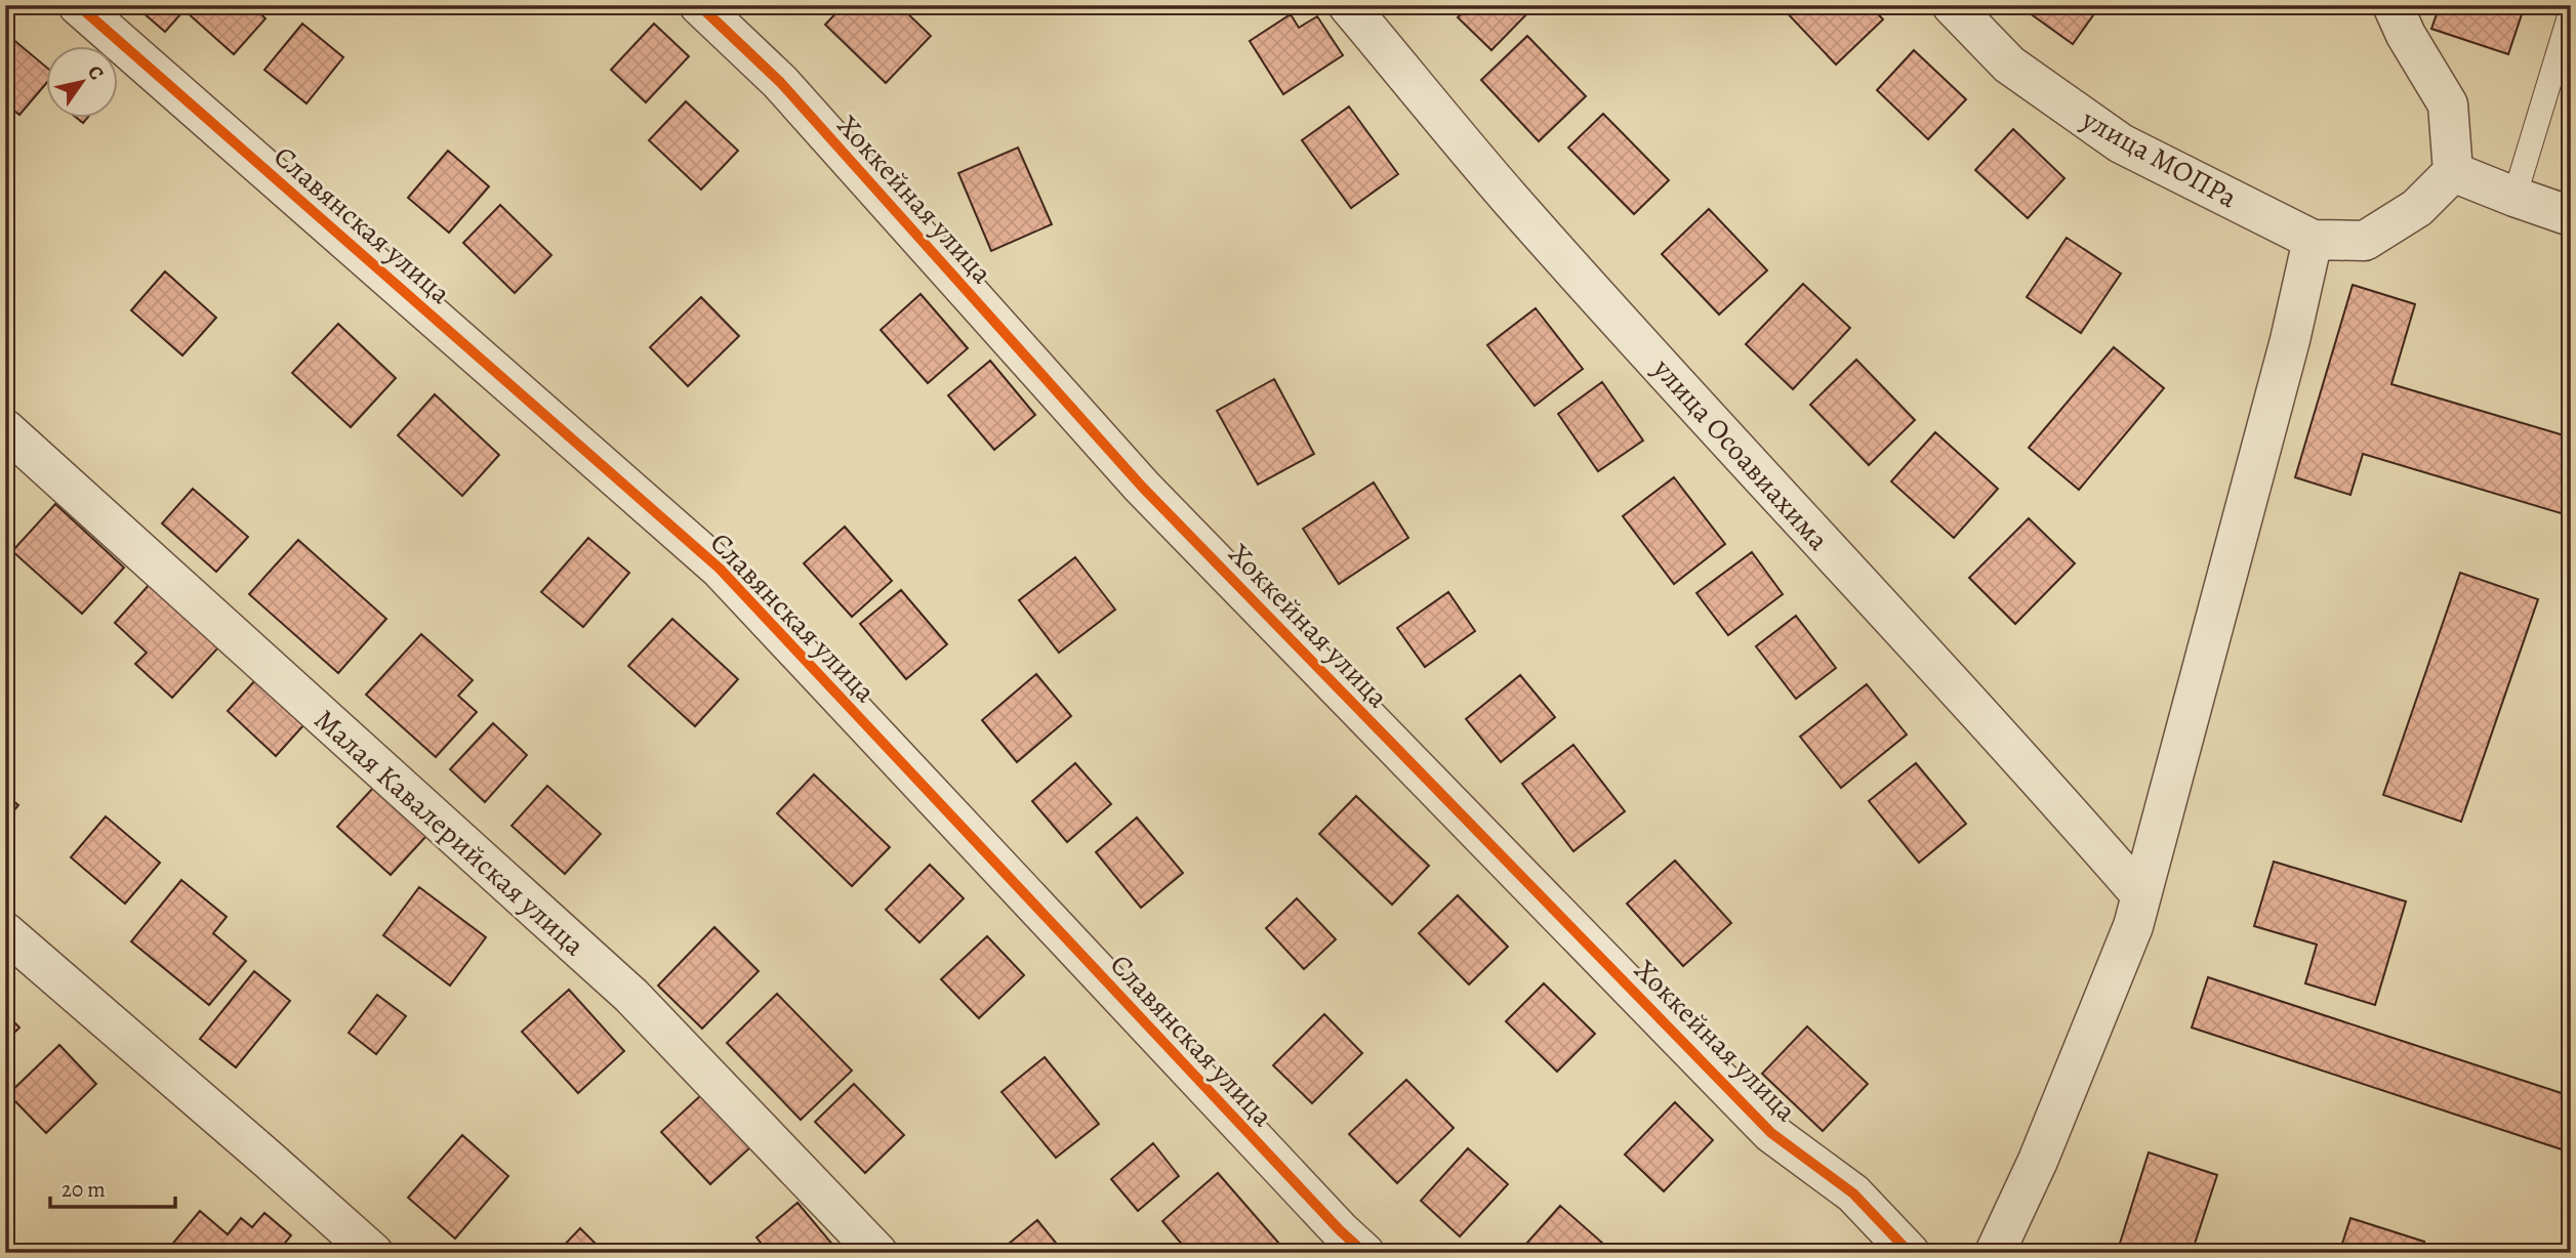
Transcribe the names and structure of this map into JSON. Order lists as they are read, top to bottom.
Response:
{
  "streets": {
    "street": [
      "улица МОПРа",
      "Хоккейная улица",
      "Славянская улица",
      "улица Осоавиахима",
      "Малая Кавалерийская улица"
    ]
  },
  "scale_bar": "20 m",
  "north": "top right"
}
